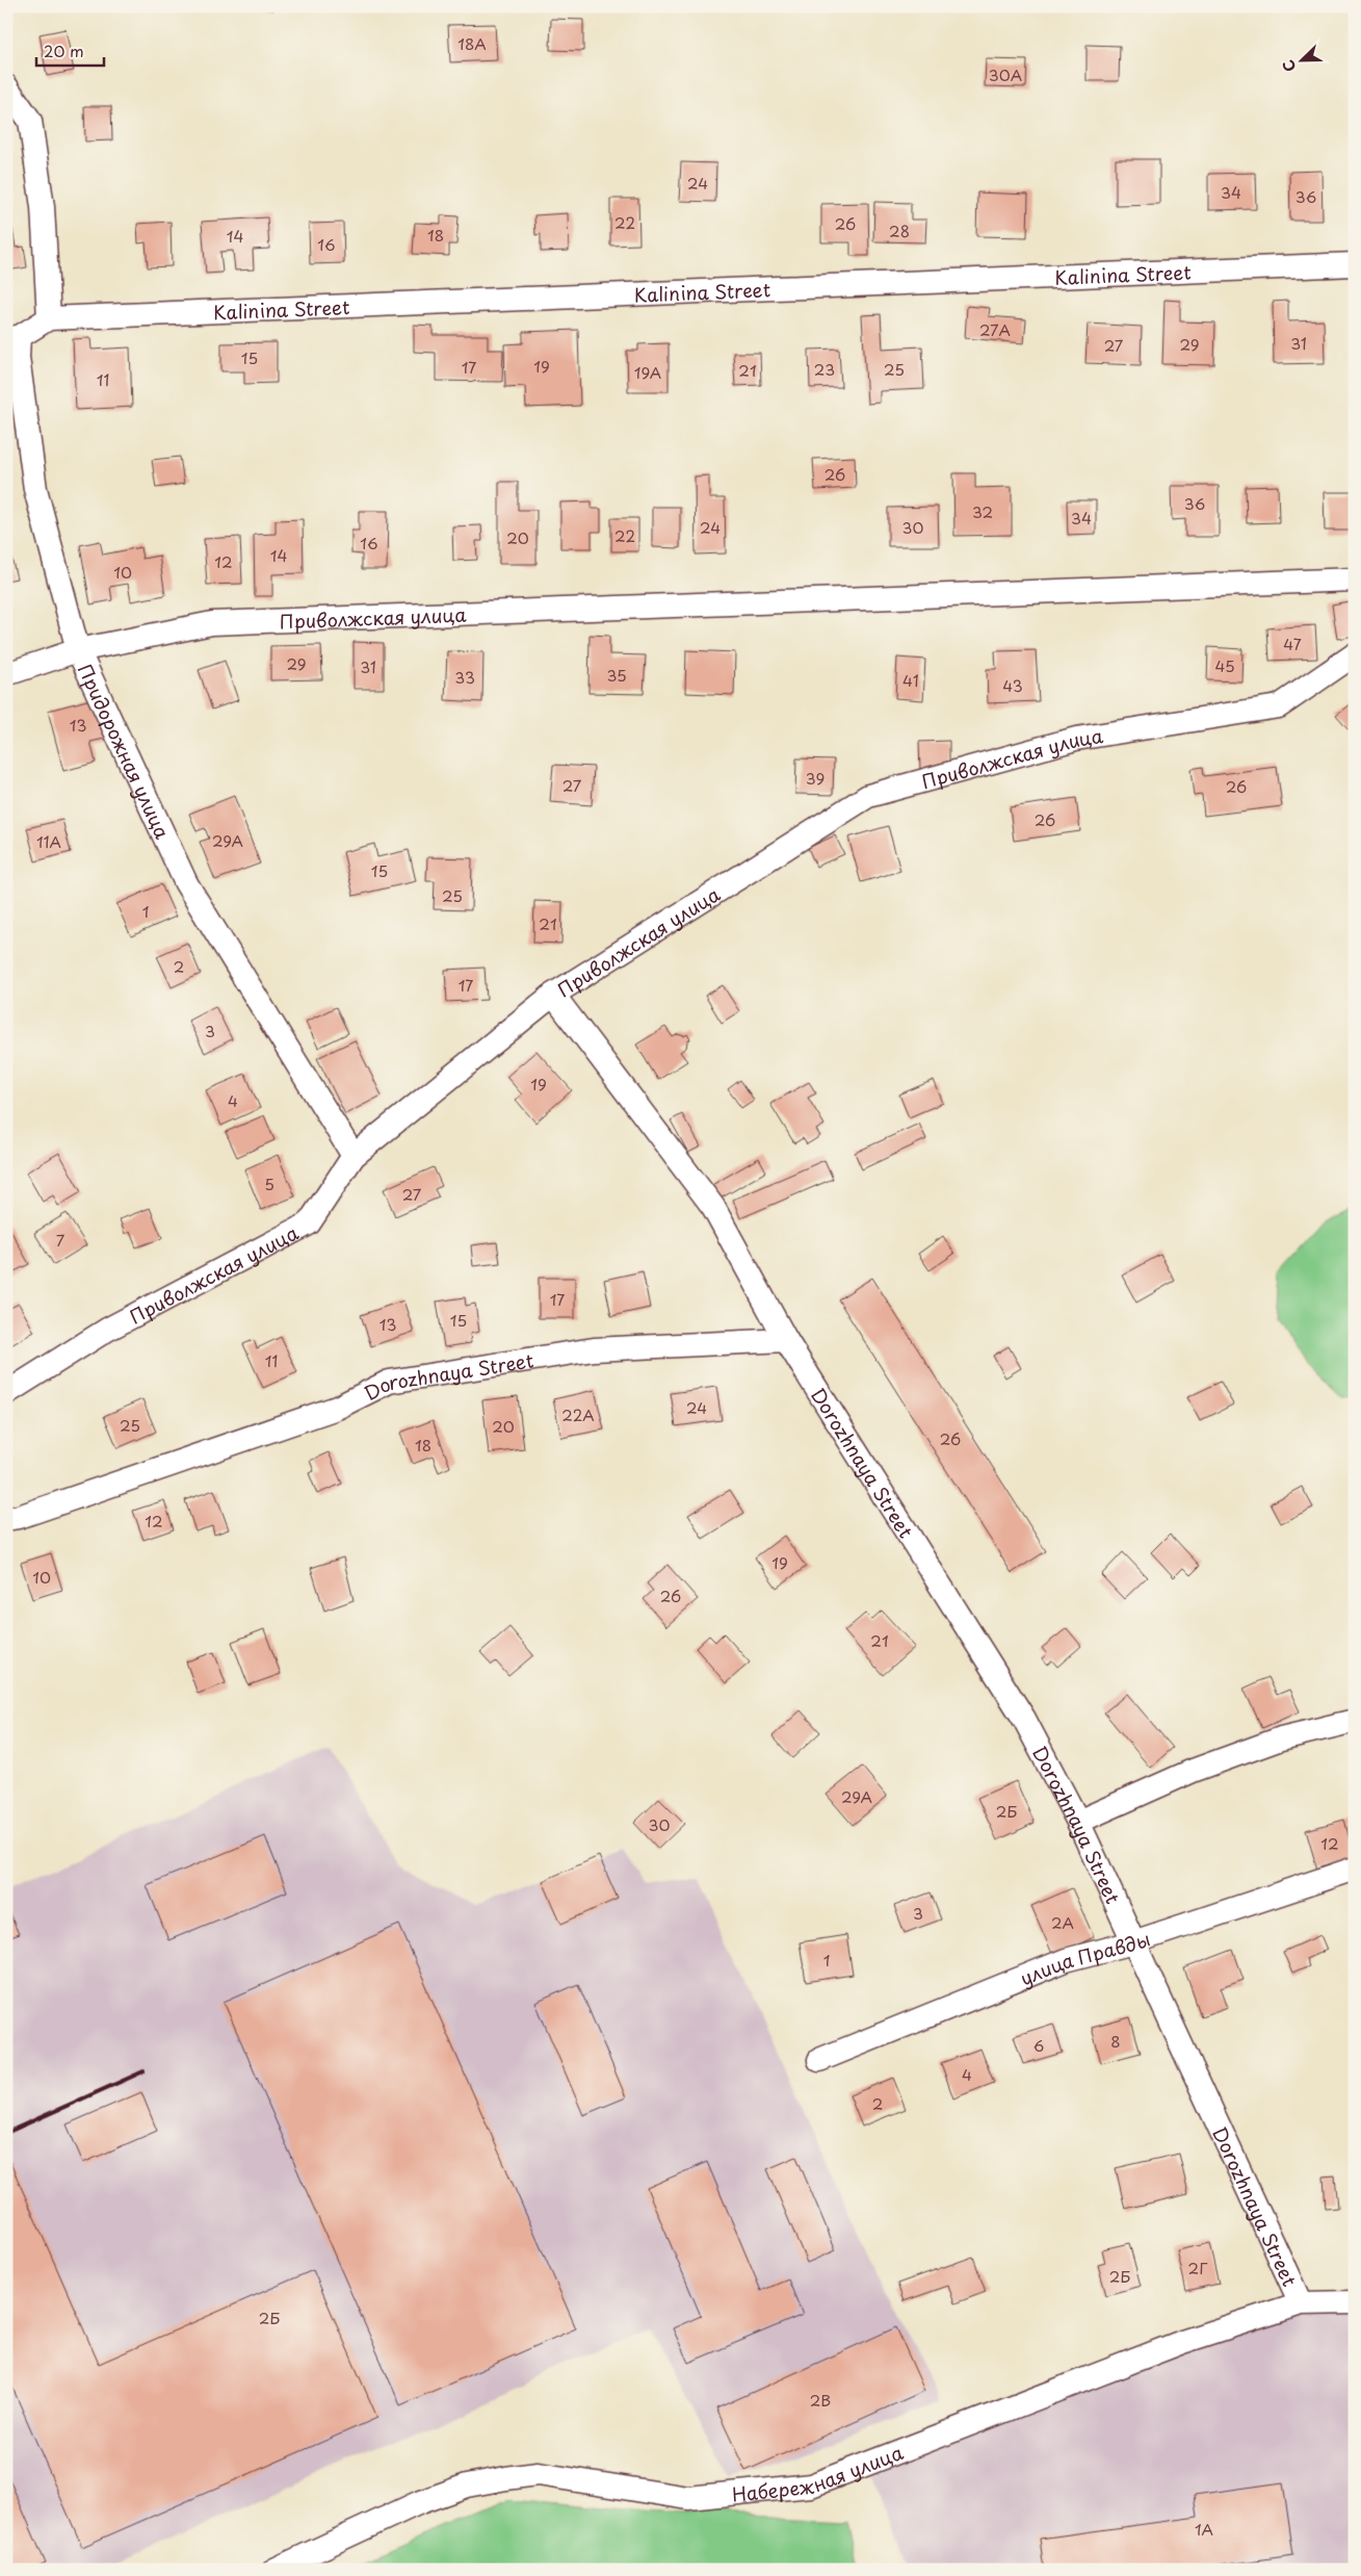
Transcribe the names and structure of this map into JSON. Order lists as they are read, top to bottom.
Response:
{
  "streets": {
    "street": [
      "Kalinina Street",
      "Приволжская улица",
      "Придорожная улица",
      "Dorozhnaya Street",
      "улица Правды",
      "Набережная улица"
    ]
  },
  "crossings": [
    ["Kalinina Street", "Придорожная улица"],
    ["Приволжская улица", "Придорожная улица"],
    ["Dorozhnaya Street", "улица Правды"],
    ["Dorozhnaya Street", "Набережная улица"]
  ],
  "house_numbers": [
    "18А",
    "30А",
    "24",
    "34",
    "36",
    "22",
    "26",
    "28",
    "18",
    "14",
    "16",
    "27А",
    "31",
    "29",
    "27",
    "15",
    "19",
    "17",
    "23",
    "25",
    "21",
    "19А",
    "11",
    "26",
    "36",
    "32",
    "34",
    "24",
    "30",
    "22",
    "20",
    "16",
    "14",
    "12",
    "10",
    "47",
    "29",
    "45",
    "31",
    "35",
    "33",
    "41",
    "43",
    "13",
    "39",
    "27",
    "26",
    "26",
    "29А",
    "11А",
    "15",
    "25",
    "1",
    "21",
    "2",
    "17",
    "3",
    "19",
    "4",
    "5",
    "27",
    "7",
    "17",
    "15",
    "13",
    "11",
    "24",
    "22А",
    "25",
    "20",
    "26",
    "18",
    "12",
    "19",
    "10",
    "26",
    "21",
    "29А",
    "2Б",
    "30",
    "12",
    "3",
    "2А",
    "1",
    "8",
    "6",
    "4",
    "2",
    "2Г",
    "2Б",
    "2Б",
    "2В",
    "1А"
  ],
  "scale_bar": "20 m",
  "north": "bottom left"
}
